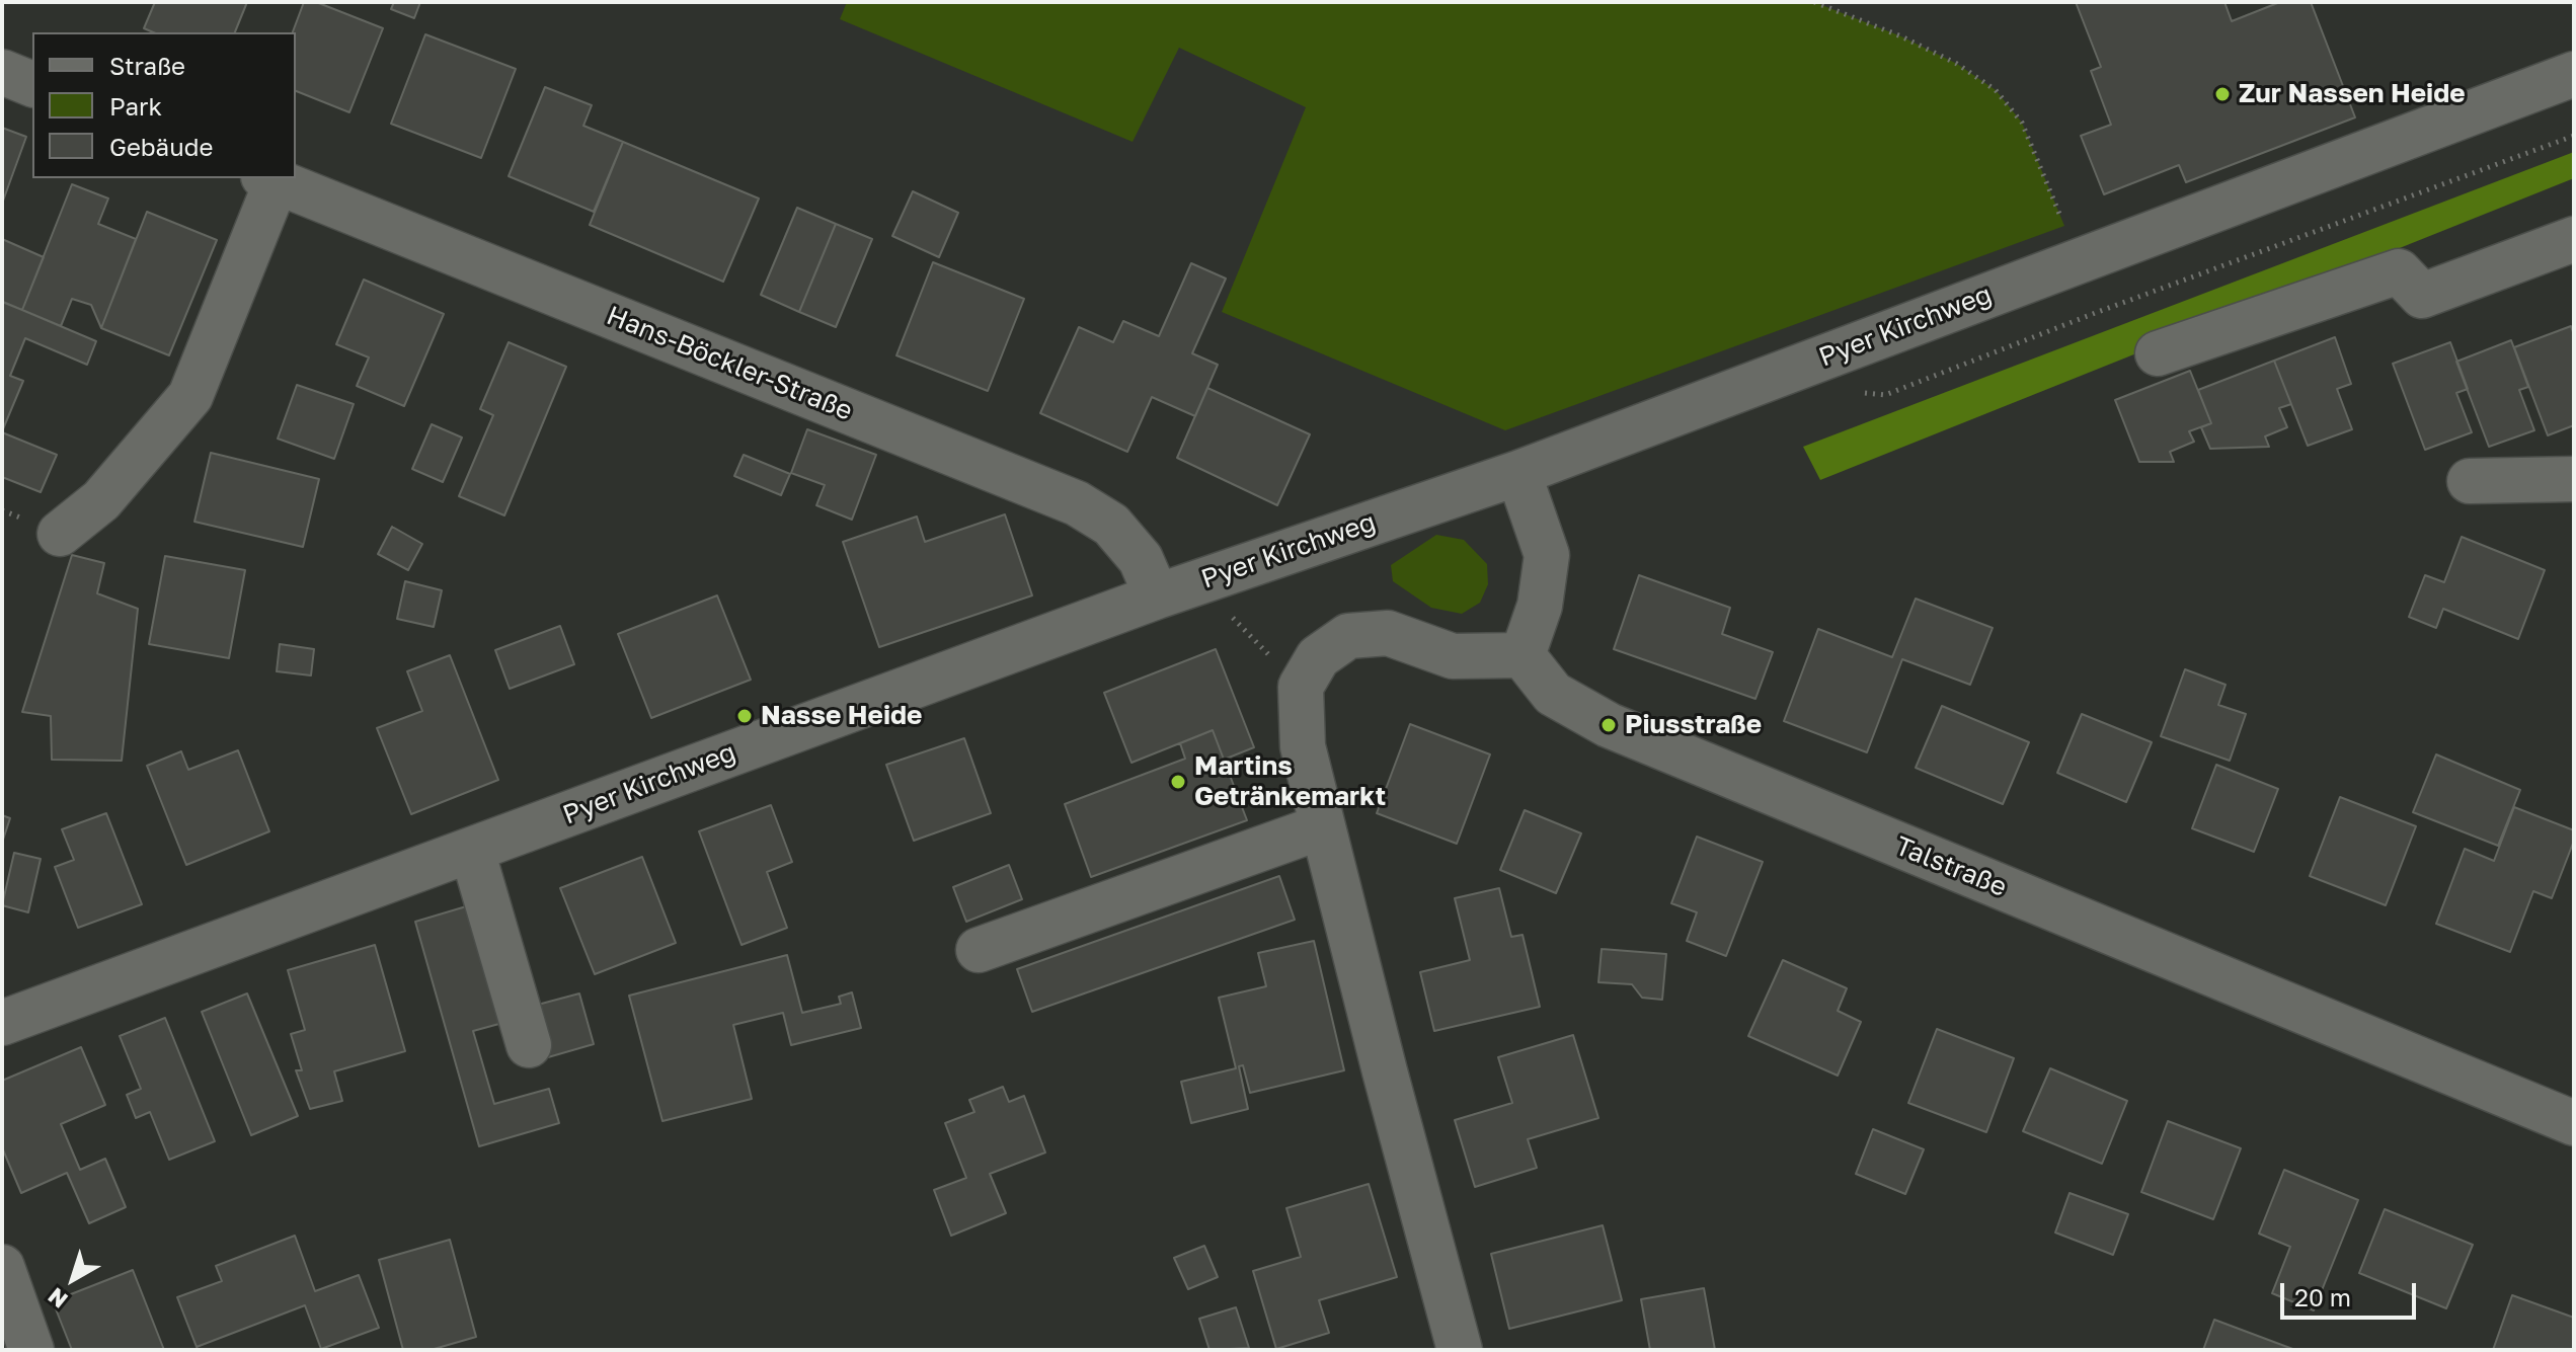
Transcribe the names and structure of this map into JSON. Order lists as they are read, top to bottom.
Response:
{
  "streets": {
    "street": ["Pyer Kirchweg", "Hans-Böckler-Straße", "Talstraße"]
  },
  "crossings": [
    ["Pyer Kirchweg", "Hans-Böckler-Straße"]
  ],
  "places": [
    "Zur Nassen Heide",
    "Nasse Heide",
    "Piusstraße",
    "Martins Getränkemarkt"
  ],
  "legend": ["Straße", "Park", "Gebäude"],
  "scale_bar": "20 m",
  "north": "bottom left"
}
